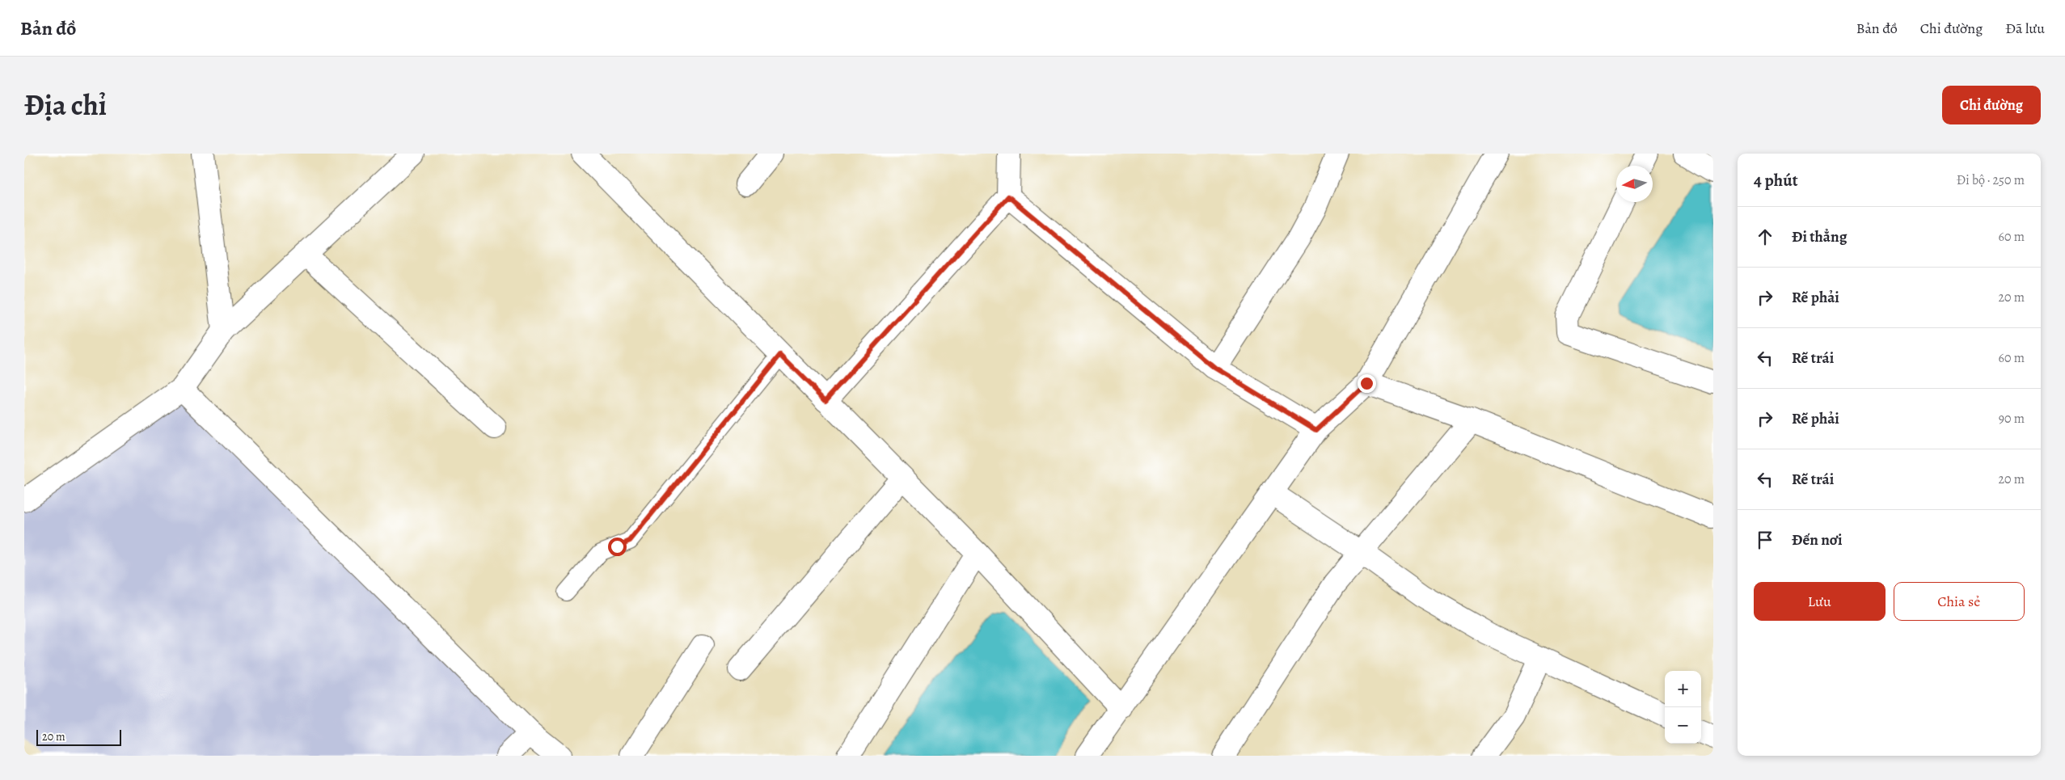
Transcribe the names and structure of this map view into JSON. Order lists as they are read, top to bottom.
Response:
{
  "scale_bar": "20 m",
  "north": "left",
  "page": {
    "header": "Bản đồ",
    "nav": ["Bản đồ", "Chỉ đường", "Đã lưu"],
    "title": "Địa chỉ",
    "buttons": [
      "Chỉ đường",
      ["Lưu", "Chia sẻ"]
    ],
    "heading": ["4 phút", "Đi bộ · 250 m"],
    "list": [
      ["Đi thẳng", "60 m"],
      ["Rẽ phải", "20 m"],
      ["Rẽ trái", "60 m"],
      ["Rẽ phải", "90 m"],
      ["Rẽ trái", "20 m"],
      "Đến nơi"
    ],
    "map_buttons": ["+", "−"],
    "scale": "20 m"
  }
}
